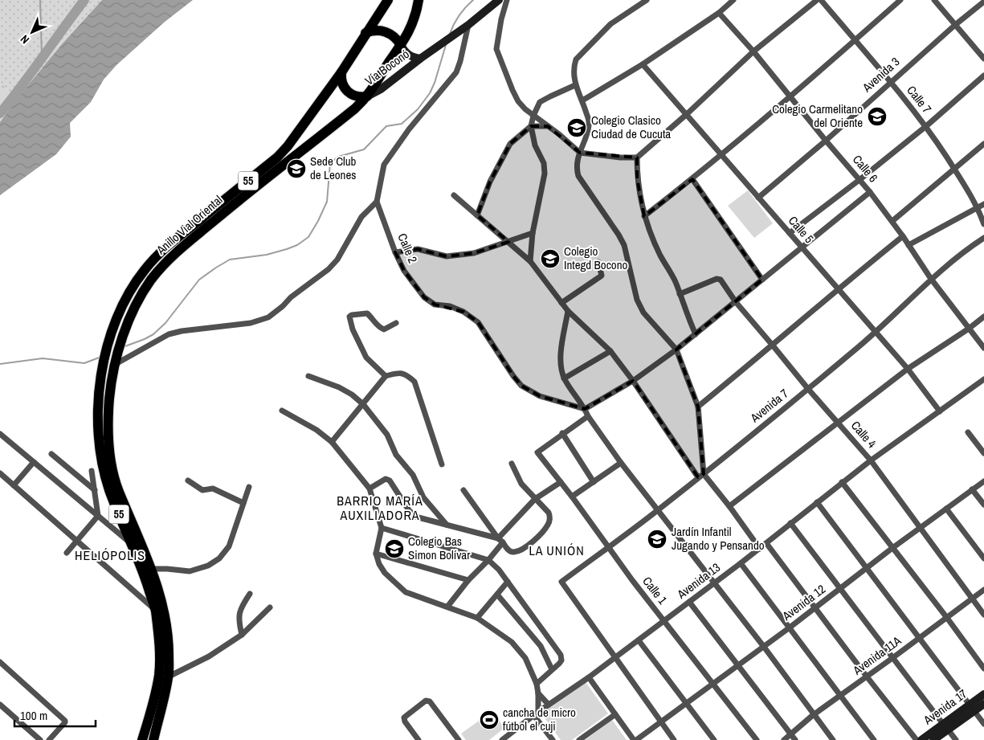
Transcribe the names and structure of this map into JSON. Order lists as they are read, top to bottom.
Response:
{
  "streets": {
    "highway": ["55", "Anillo Vial Oriental"],
    "main road": ["Vía Boconó", "Avenida 17"],
    "street": [
      "Avenida 3",
      "Calle 7",
      "Calle 6",
      "Calle 5",
      "Calle 2",
      "Avenida 7",
      "Calle 4",
      "Avenida 13",
      "Calle 1",
      "Avenida 12",
      "Avenida 11A"
    ]
  },
  "crossings": [
    ["Vía Boconó", "Anillo Vial Oriental"],
    ["Avenida 3", "Calle 7"],
    ["Avenida 3", "Calle 6"],
    ["Avenida 3", "Calle 5"],
    ["Calle 6", "Avenida 7"],
    ["Calle 5", "Avenida 7"],
    ["Calle 5", "Avenida 13"],
    ["Avenida 7", "Calle 4"],
    ["Avenida 7", "Avenida 13"],
    ["Avenida 7", "Calle 1"],
    ["Calle 4", "Avenida 13"],
    ["Calle 4", "Avenida 12"],
    ["Calle 4", "Avenida 11A"],
    ["Avenida 13", "Calle 1"],
    ["Calle 1", "Avenida 12"]
  ],
  "districts": ["BARRIO MARÍA AUXILIADORA", "LA UNIÓN", "HELIÓPOLIS"],
  "places": {
    "school or university": [
      "Colegio Carmelitano del Oriente",
      "Colegio Clasico Ciudad de Cucuta",
      "Sede Club de Leones",
      "Colegio Integd Bocono",
      "Jardín Infantil Jugando y Pensando",
      "Colegio Bas Simon Bolívar"
    ],
    "sports": ["cancha de micro fútbol el cuji"]
  },
  "scale_bar": "100 m",
  "north": "bottom left"
}
